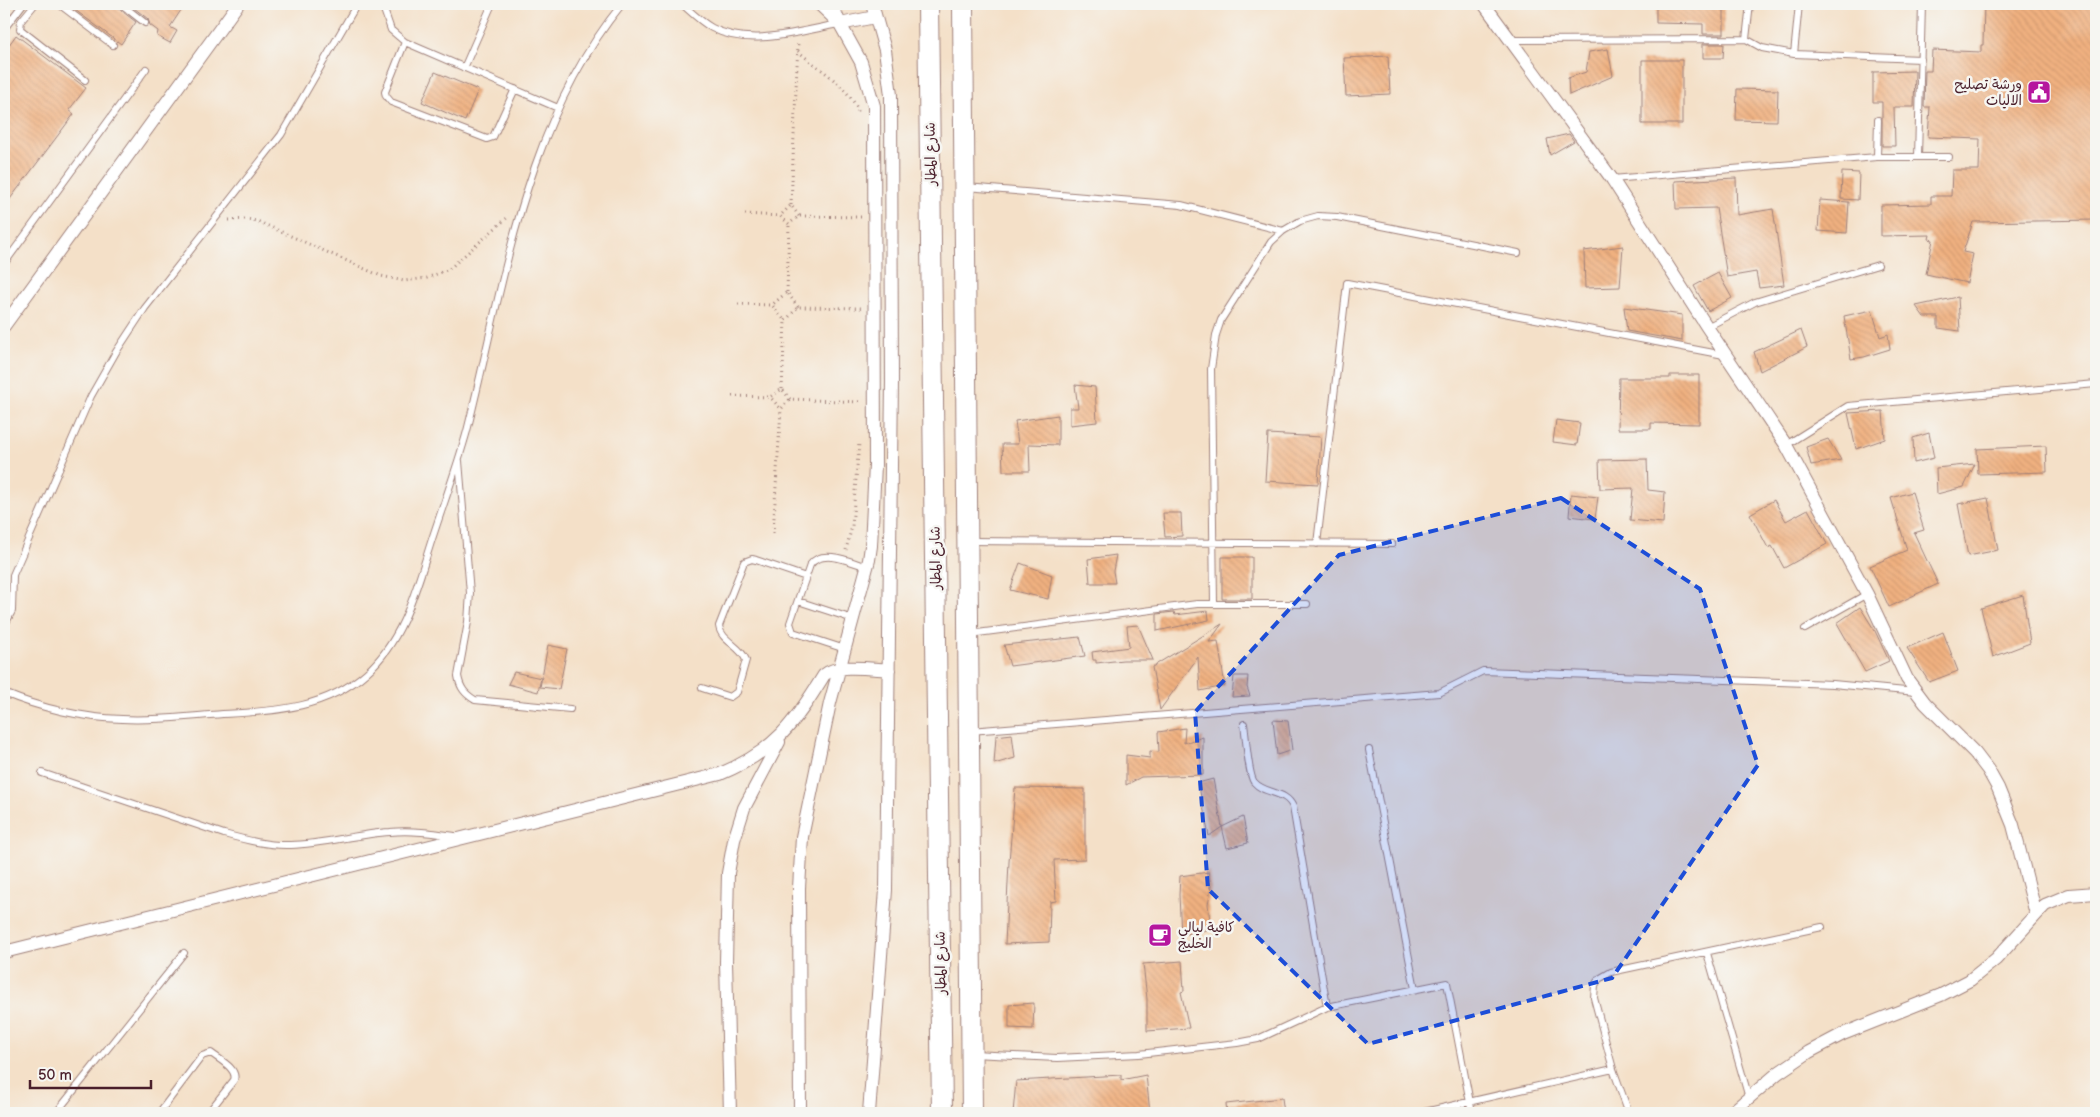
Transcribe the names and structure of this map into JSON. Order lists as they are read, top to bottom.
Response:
{
  "streets": {
    "main road": ["شارع المطار"]
  },
  "places": {
    "public building": ["ورشة تصليح الاليات"],
    "cafe": ["كافية ليالي الخليج"]
  },
  "scale_bar": "50 m"
}
